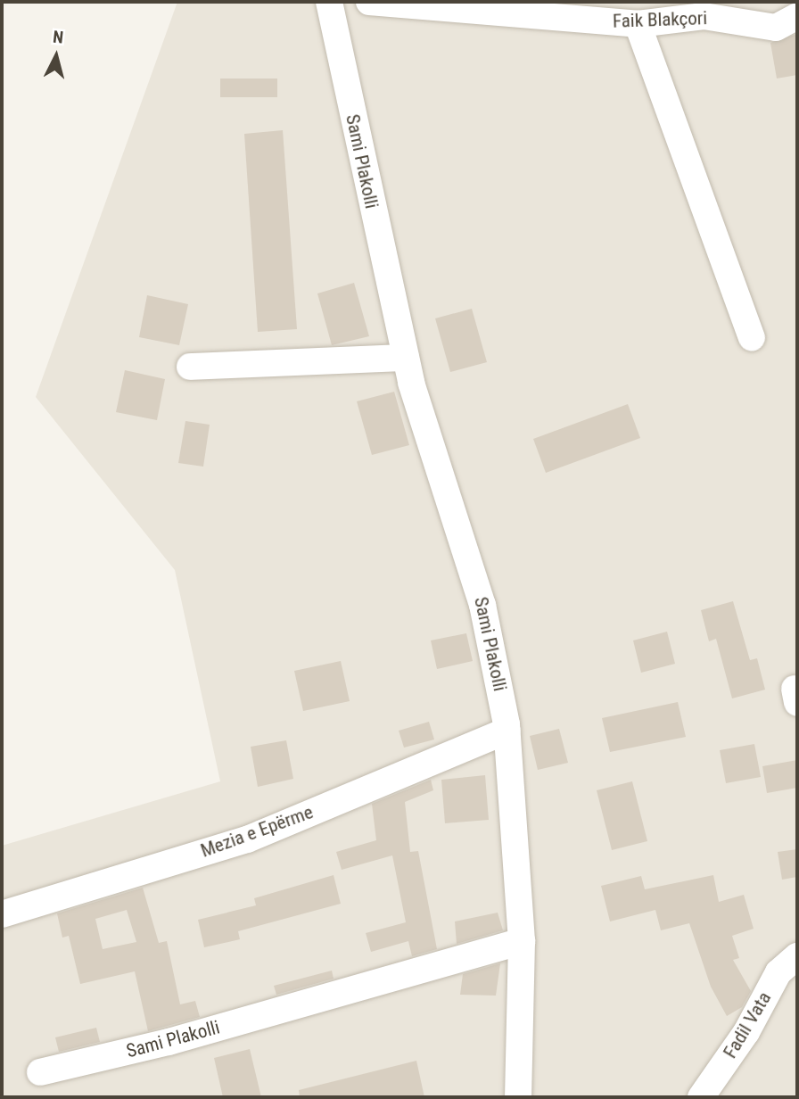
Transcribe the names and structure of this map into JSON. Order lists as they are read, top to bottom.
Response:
{
  "streets": {
    "street": [
      "Faik Blakçori",
      "Sami Plakolli",
      "Mezia e Epërme",
      "Fadil Vata"
    ]
  },
  "crossings": [
    ["Sami Plakolli", "Mezia e Epërme"]
  ],
  "north": "top"
}
